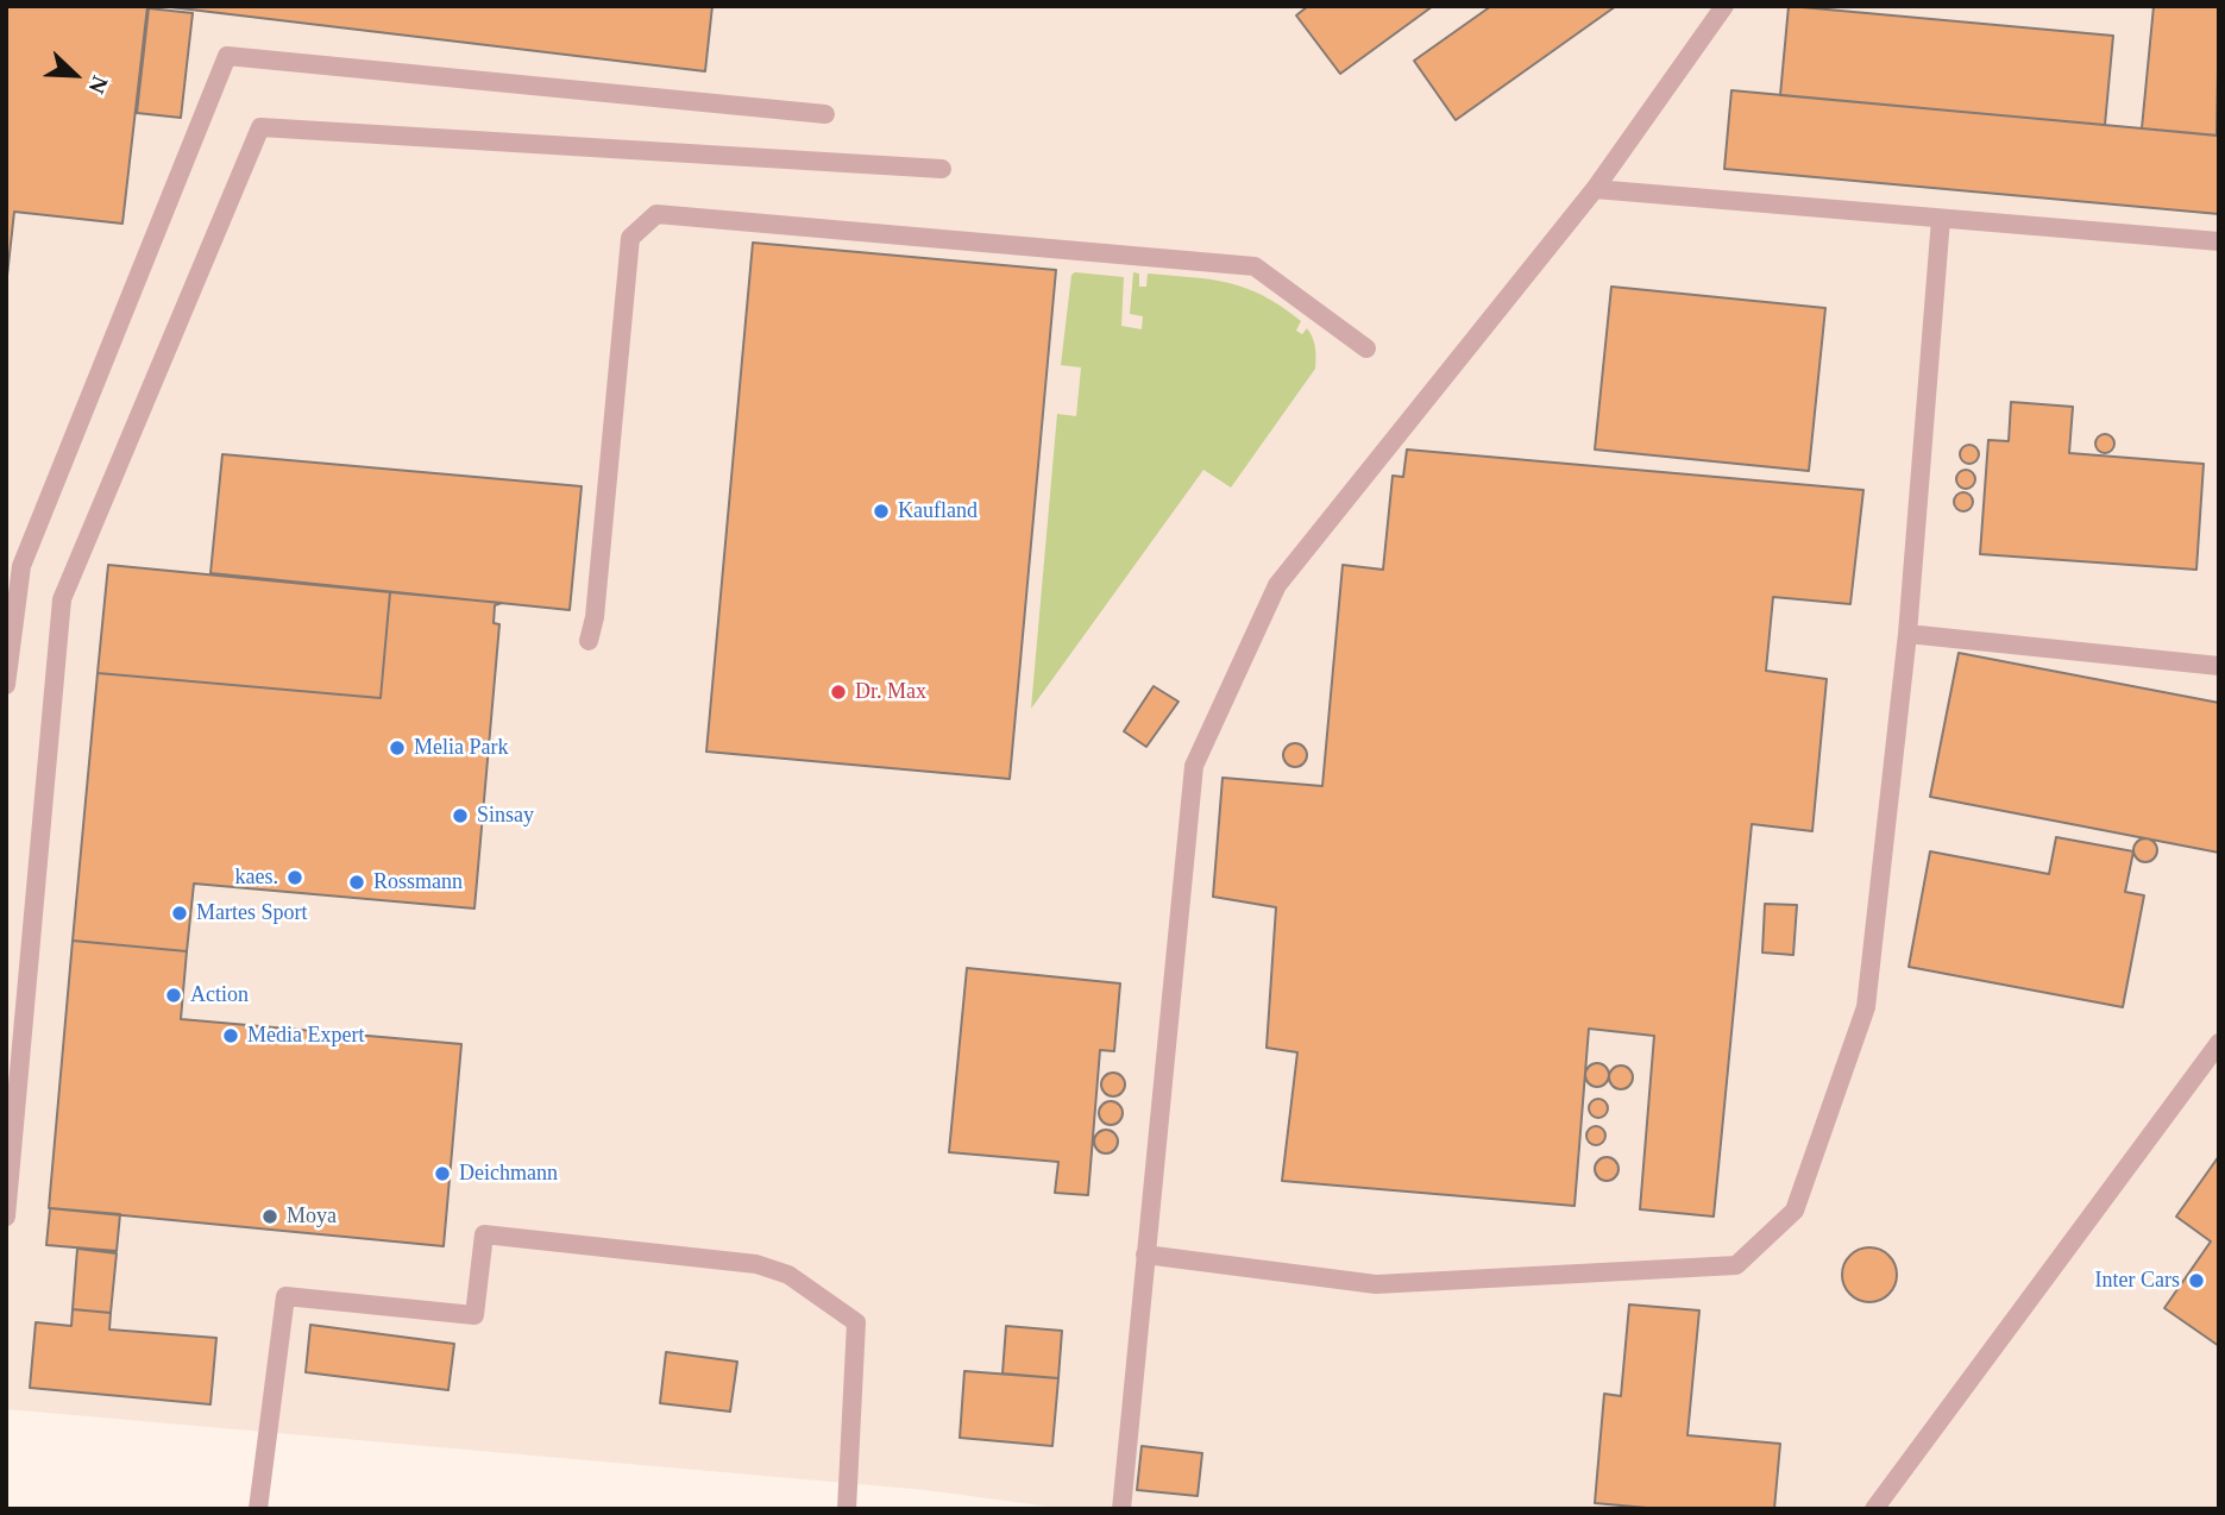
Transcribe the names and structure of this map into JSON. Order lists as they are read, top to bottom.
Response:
{
  "places": [
    "Kaufland",
    "Dr. Max",
    "Melia Park",
    "Sinsay",
    "kaes.",
    "Rossmann",
    "Martes Sport",
    "Action",
    "Media Expert",
    "Deichmann",
    "Moya",
    "Inter Cars"
  ],
  "north": "bottom right"
}
